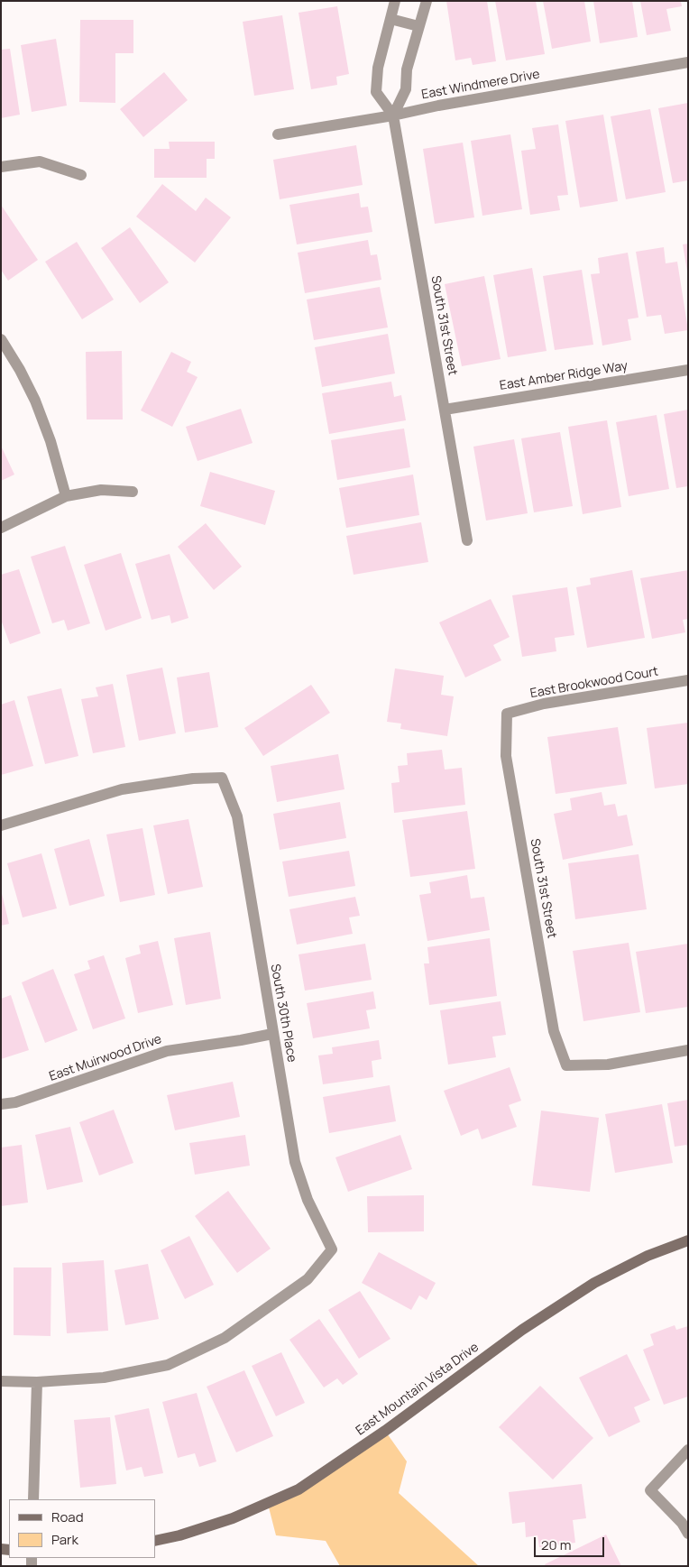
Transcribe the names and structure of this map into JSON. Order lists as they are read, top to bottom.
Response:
{
  "streets": {
    "street": [
      "East Windmere Drive",
      "South 31st Street",
      "East Amber Ridge Way",
      "East Brookwood Court",
      "South 30th Place",
      "East Muirwood Drive",
      "East Mountain Vista Drive"
    ]
  },
  "crossings": [
    ["East Windmere Drive", "South 31st Street"],
    ["South 31st Street", "East Amber Ridge Way"],
    ["South 31st Street", "East Brookwood Court"],
    ["South 30th Place", "East Muirwood Drive"]
  ],
  "legend": ["Road", "Park"],
  "scale_bar": "20 m"
}
